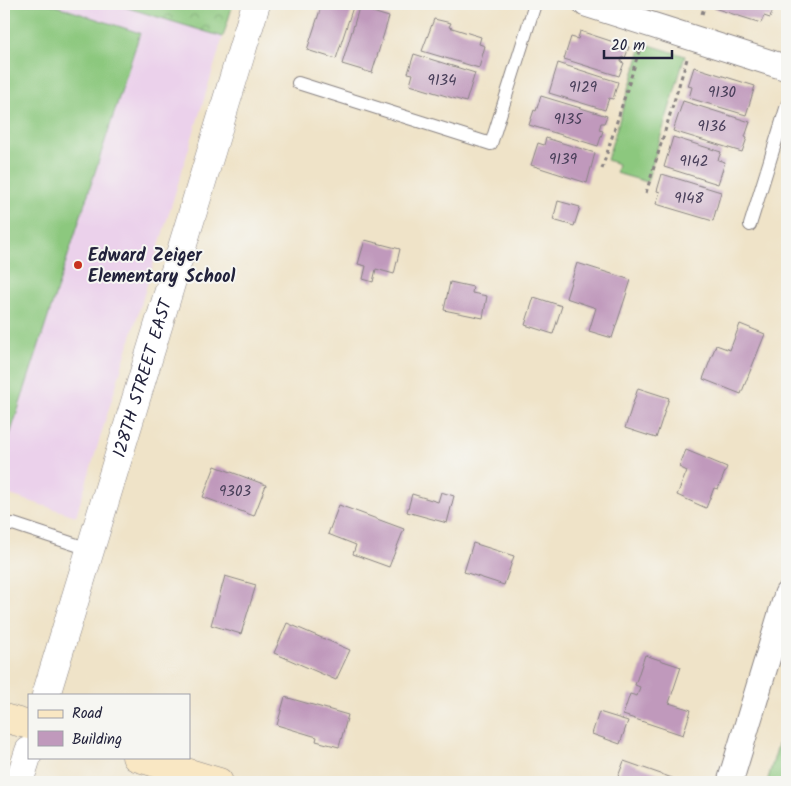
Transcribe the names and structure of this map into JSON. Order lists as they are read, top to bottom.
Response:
{
  "streets": {
    "street": ["128TH STREET EAST"]
  },
  "places": ["Edward Zeiger Elementary School"],
  "house_numbers": [
    "9134",
    "9129",
    "9130",
    "9135",
    "9136",
    "9139",
    "9142",
    "9148",
    "9303"
  ],
  "legend": ["Road", "Building"],
  "scale_bar": "20 m"
}
